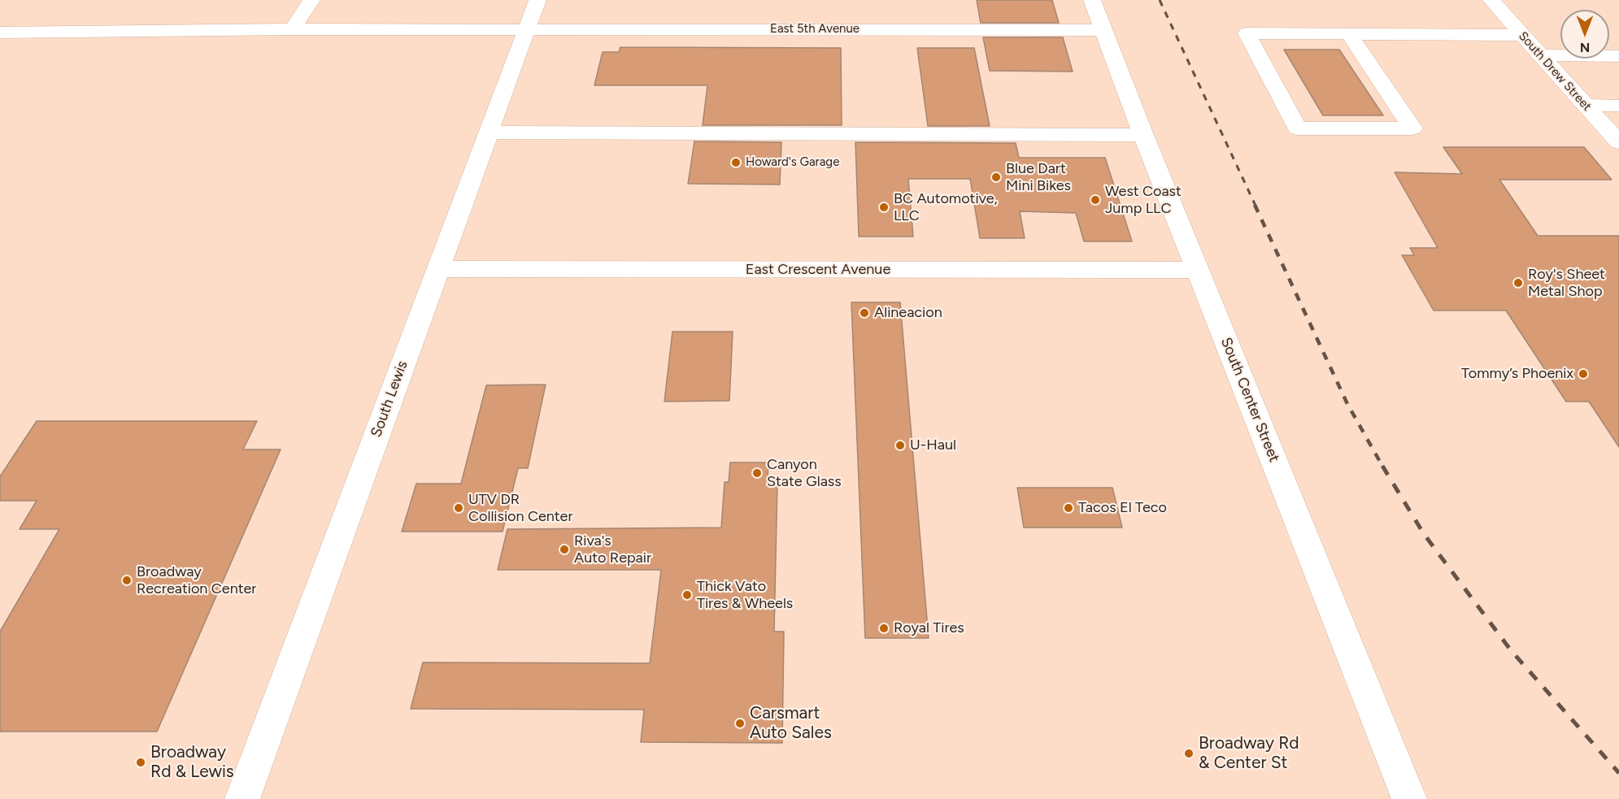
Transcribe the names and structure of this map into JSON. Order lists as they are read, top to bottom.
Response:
{
  "streets": {
    "street": [
      "East 5th Avenue",
      "South Drew Street",
      "East Crescent Avenue",
      "South Lewis",
      "South Center Street"
    ]
  },
  "crossings": [
    ["East 5th Avenue", "South Lewis"],
    ["East 5th Avenue", "South Center Street"],
    ["East Crescent Avenue", "South Lewis"],
    ["East Crescent Avenue", "South Center Street"]
  ],
  "places": [
    "Howard's Garage",
    "Blue Dart Mini Bikes",
    "West Coast Jump LLC",
    "BC Automotive, LLC",
    "Roy's Sheet Metal Shop",
    "Alineacion",
    "Tommy’s Phoenix",
    "U-Haul",
    "Canyon State Glass",
    "UTV DR Collision Center",
    "Tacos El Teco",
    "Riva's Auto Repair",
    "Broadway Recreation Center",
    "Thick Vato Tires & Wheels",
    "Royal Tires",
    "Carsmart Auto Sales",
    "Broadway Rd & Center St",
    "Broadway Rd & Lewis"
  ],
  "north": "bottom"
}
